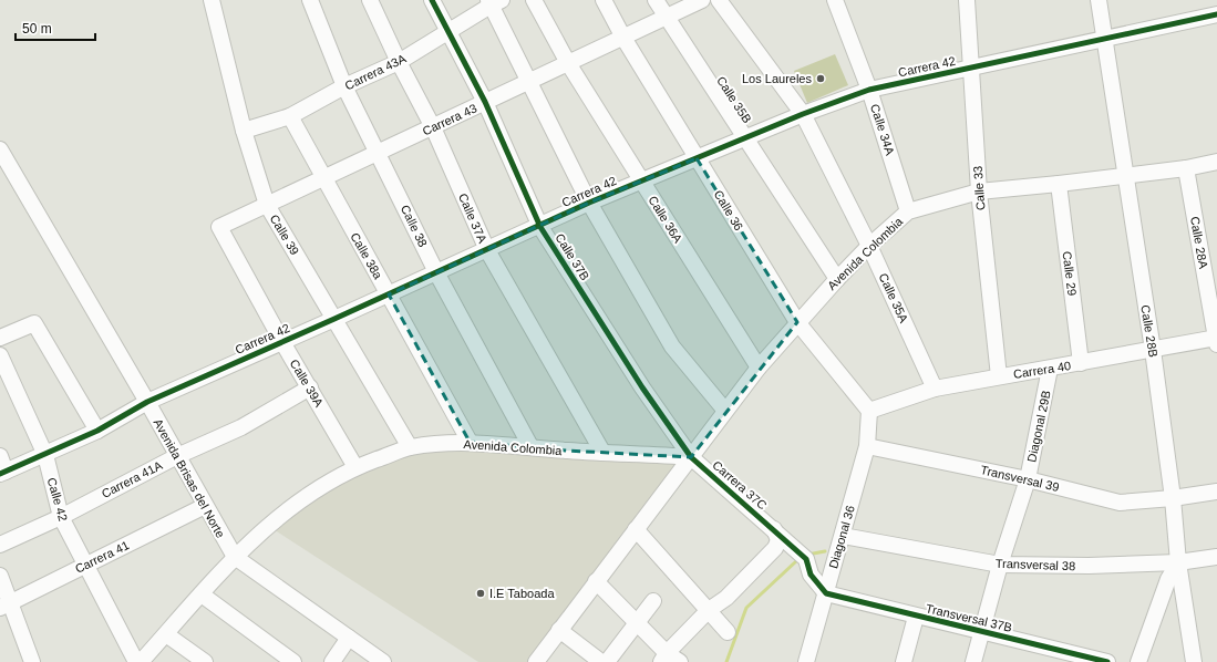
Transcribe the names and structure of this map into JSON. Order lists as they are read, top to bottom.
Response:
{
  "streets": {
    "street": [
      "Carrera 42",
      "Carrera 43A",
      "Calle 35B",
      "Carrera 43",
      "Calle 34A",
      "Calle 33",
      "Calle 36",
      "Calle 37A",
      "Calle 36A",
      "Calle 38",
      "Calle 39",
      "Calle 28A",
      "Avenida Colombia",
      "Calle 38a",
      "Calle 37B",
      "Calle 29",
      "Calle 35A",
      "Calle 28B",
      "Carrera 40",
      "Calle 39A",
      "Diagonal 29B",
      "Avenida Brisas del Norte",
      "Transversal 39",
      "Carrera 41A",
      "Carrera 37C",
      "Calle 42",
      "Diagonal 36",
      "Carrera 41",
      "Transversal 38",
      "Transversal 37B"
    ]
  },
  "crossings": [
    ["Carrera 42", "Calle 35B"],
    ["Carrera 42", "Calle 34A"],
    ["Carrera 42", "Calle 33"],
    ["Carrera 42", "Calle 36"],
    ["Carrera 42", "Calle 37A"],
    ["Carrera 42", "Calle 36A"],
    ["Carrera 42", "Calle 38"],
    ["Carrera 42", "Calle 39"],
    ["Carrera 42", "Calle 38a"],
    ["Carrera 42", "Calle 37B"],
    ["Carrera 42", "Calle 35A"],
    ["Carrera 42", "Calle 28B"],
    ["Carrera 42", "Calle 39A"],
    ["Carrera 42", "Avenida Brisas del Norte"],
    ["Carrera 42", "Calle 42"],
    ["Carrera 43A", "Calle 37A"],
    ["Carrera 43A", "Calle 38"],
    ["Carrera 43A", "Calle 39"],
    ["Carrera 43A", "Calle 38a"],
    ["Carrera 43A", "Calle 37B"],
    ["Calle 35B", "Carrera 43"],
    ["Calle 35B", "Avenida Colombia"],
    ["Carrera 43", "Calle 36"],
    ["Carrera 43", "Calle 37A"],
    ["Carrera 43", "Calle 36A"],
    ["Carrera 43", "Calle 38"],
    ["Carrera 43", "Calle 39"],
    ["Carrera 43", "Calle 38a"],
    ["Carrera 43", "Calle 37B"],
    ["Carrera 43", "Calle 39A"],
    ["Calle 34A", "Avenida Colombia"],
    ["Calle 33", "Avenida Colombia"],
    ["Calle 33", "Carrera 40"],
    ["Calle 36", "Avenida Colombia"],
    ["Calle 36", "Carrera 40"],
    ["Calle 36", "Diagonal 36"],
    ["Calle 37A", "Avenida Colombia"],
    ["Calle 36A", "Avenida Colombia"],
    ["Calle 38", "Avenida Colombia"],
    ["Calle 39", "Avenida Colombia"],
    ["Calle 28A", "Avenida Colombia"],
    ["Calle 28A", "Carrera 40"],
    ["Avenida Colombia", "Calle 38a"],
    ["Avenida Colombia", "Calle 37B"],
    ["Avenida Colombia", "Calle 29"],
    ["Avenida Colombia", "Calle 35A"],
    ["Avenida Colombia", "Calle 28B"],
    ["Avenida Colombia", "Calle 39A"],
    ["Avenida Colombia", "Avenida Brisas del Norte"],
    ["Avenida Colombia", "Carrera 37C"],
    ["Calle 37B", "Carrera 37C"],
    ["Calle 29", "Carrera 40"],
    ["Calle 35A", "Carrera 40"],
    ["Calle 28B", "Carrera 40"],
    ["Calle 28B", "Transversal 39"],
    ["Calle 28B", "Transversal 38"],
    ["Carrera 40", "Diagonal 29B"],
    ["Carrera 40", "Diagonal 36"],
    ["Calle 39A", "Carrera 41A"],
    ["Diagonal 29B", "Transversal 39"],
    ["Diagonal 29B", "Transversal 38"],
    ["Diagonal 29B", "Transversal 37B"],
    ["Avenida Brisas del Norte", "Carrera 41A"],
    ["Avenida Brisas del Norte", "Carrera 41"],
    ["Transversal 39", "Diagonal 36"],
    ["Carrera 41A", "Calle 42"],
    ["Carrera 37C", "Diagonal 36"],
    ["Carrera 37C", "Transversal 37B"],
    ["Calle 42", "Carrera 41"],
    ["Diagonal 36", "Transversal 38"],
    ["Diagonal 36", "Transversal 37B"]
  ],
  "places": ["Los Laureles", "I.E Taboada"],
  "scale_bar": "50 m"
}
